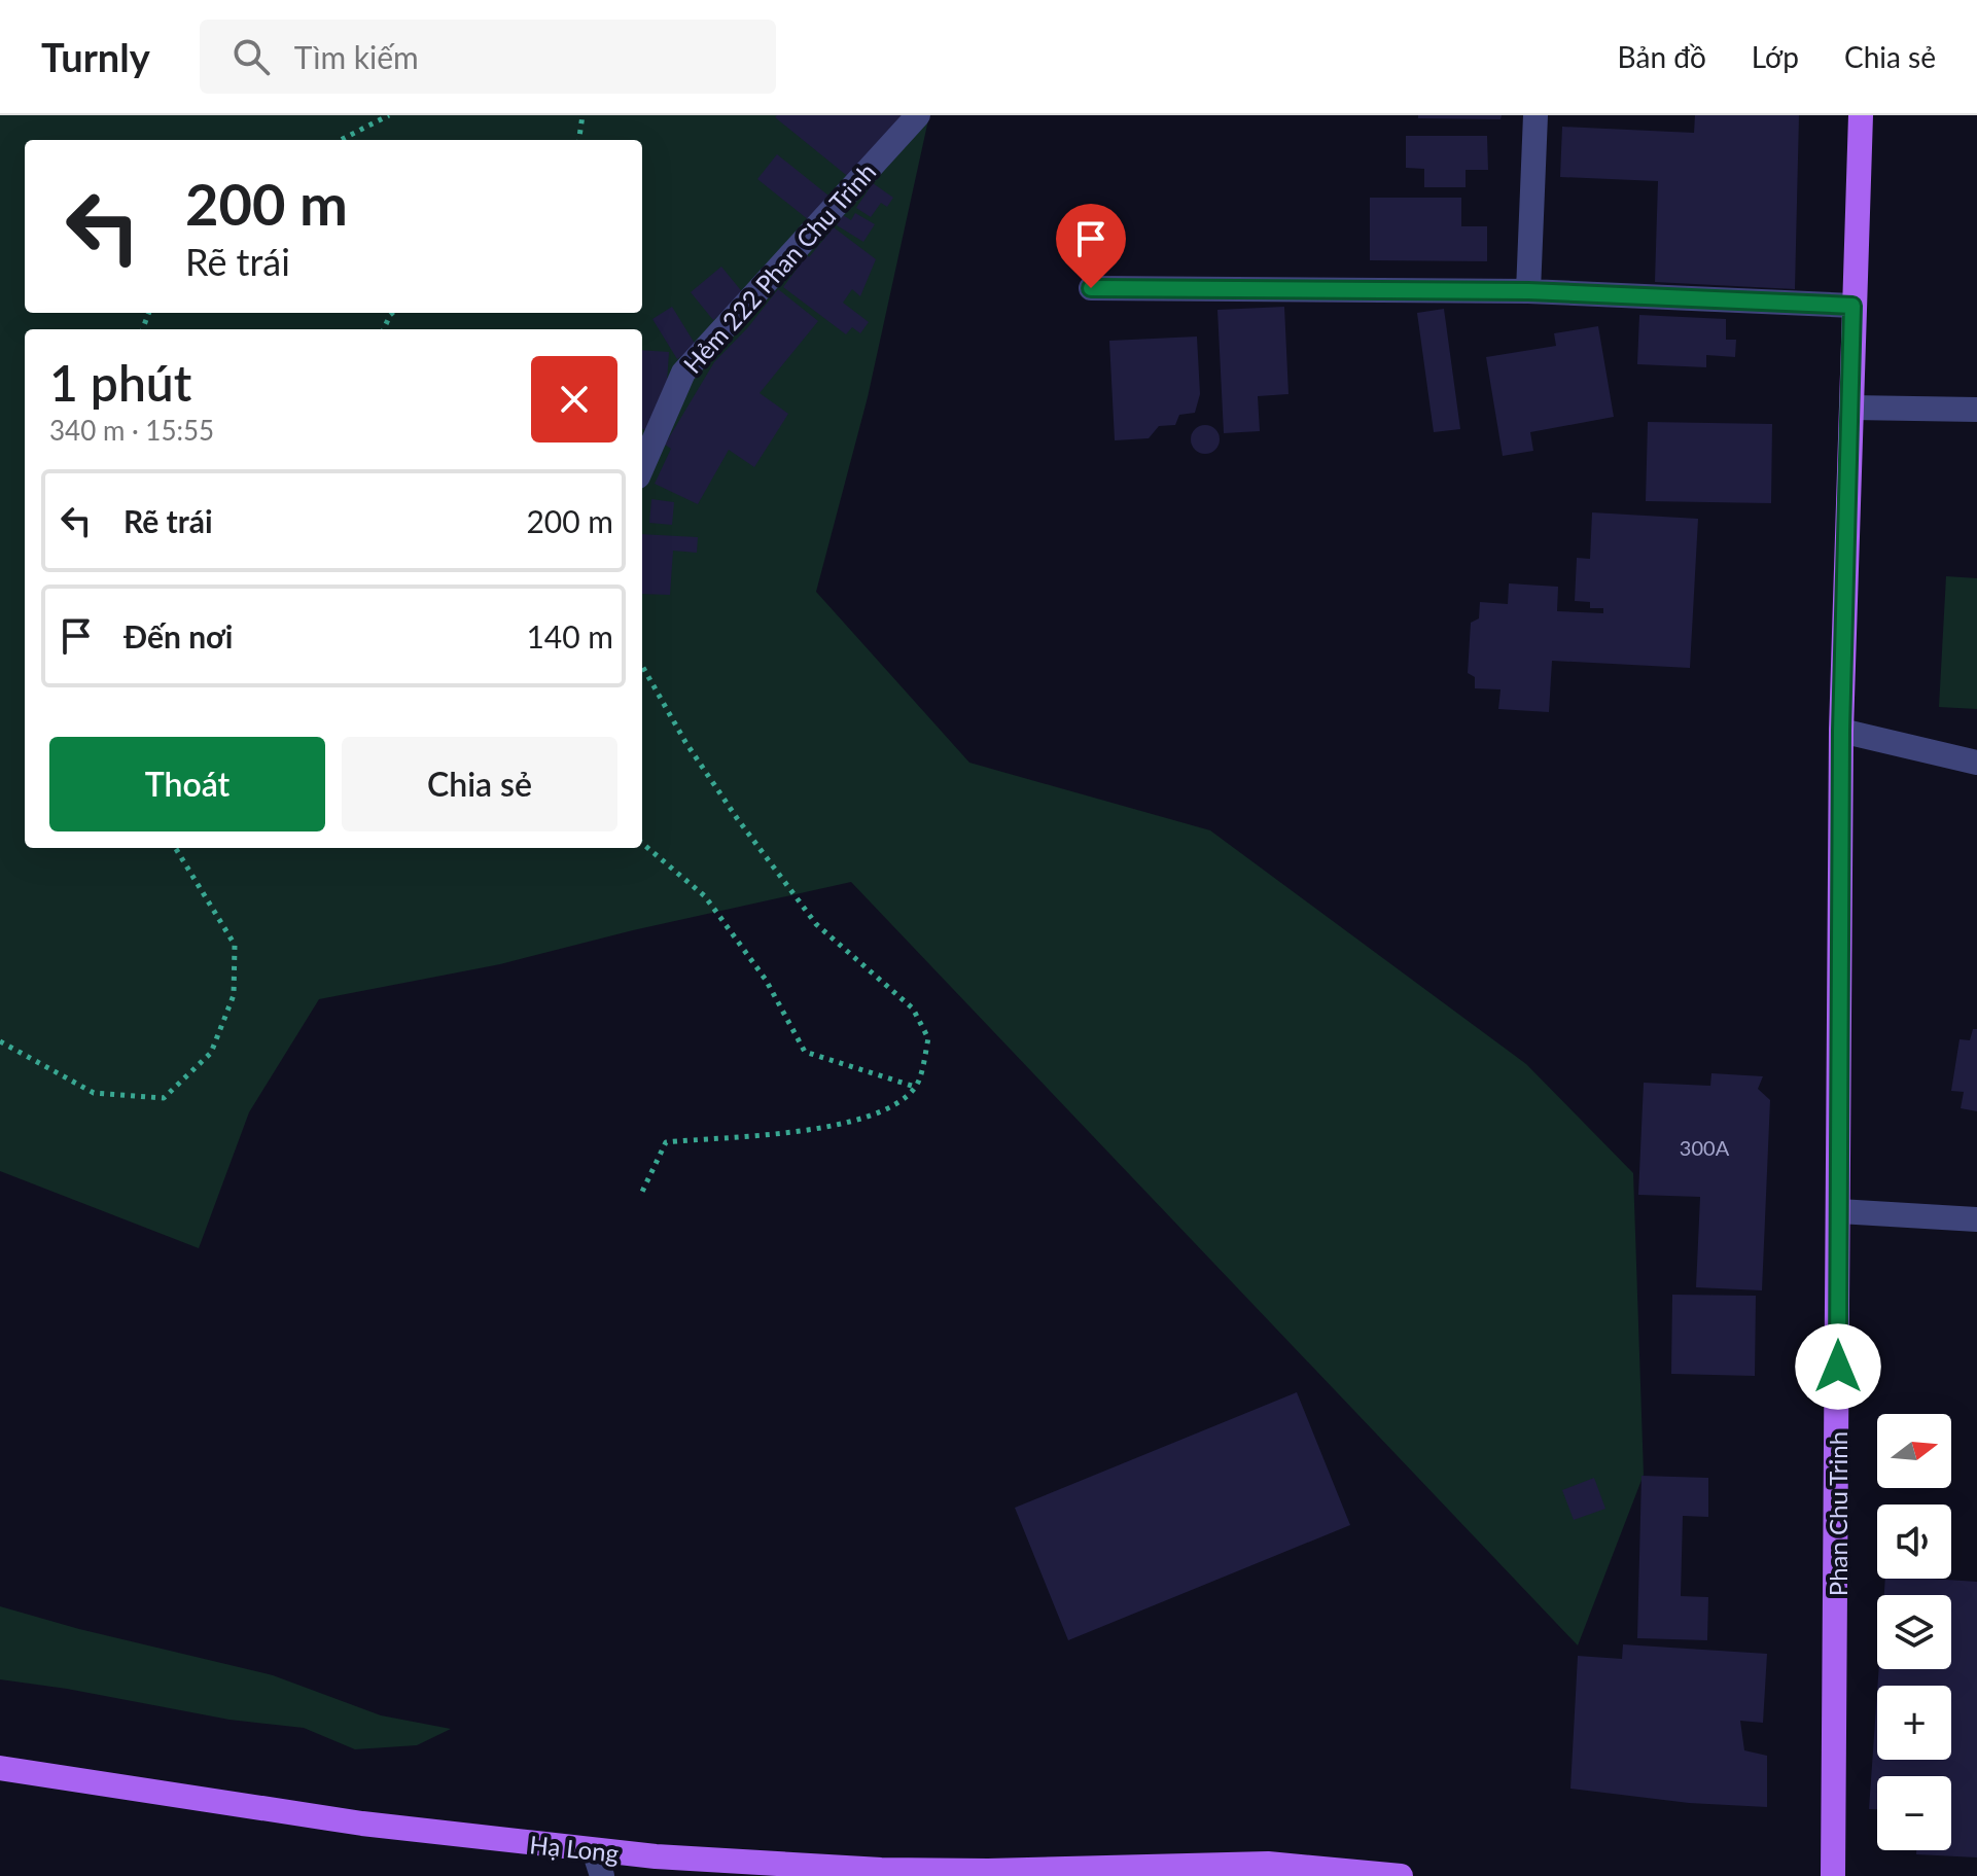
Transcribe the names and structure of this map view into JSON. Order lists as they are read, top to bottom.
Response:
{
  "streets": {
    "main road": ["Phan Chu Trinh", "Hạ Long"],
    "street": ["Hẻm 222 Phan Chu Trinh"]
  },
  "house_numbers": ["300A"],
  "north": "right",
  "page": {
    "header": "Turnly",
    "search": "Tìm kiếm",
    "nav": ["Bản đồ", "Lớp", "Chia sẻ"],
    "turn": ["200 m", "Rẽ trái"],
    "heading": ["1 phút", "340 m · 15:55"],
    "list": [
      {
        "name": "Rẽ trái",
        "value": "200 m"
      },
      {
        "name": "Đến nơi",
        "value": "140 m"
      }
    ],
    "buttons": ["Thoát", "Chia sẻ"],
    "map_buttons": ["+", "−"]
  }
}
